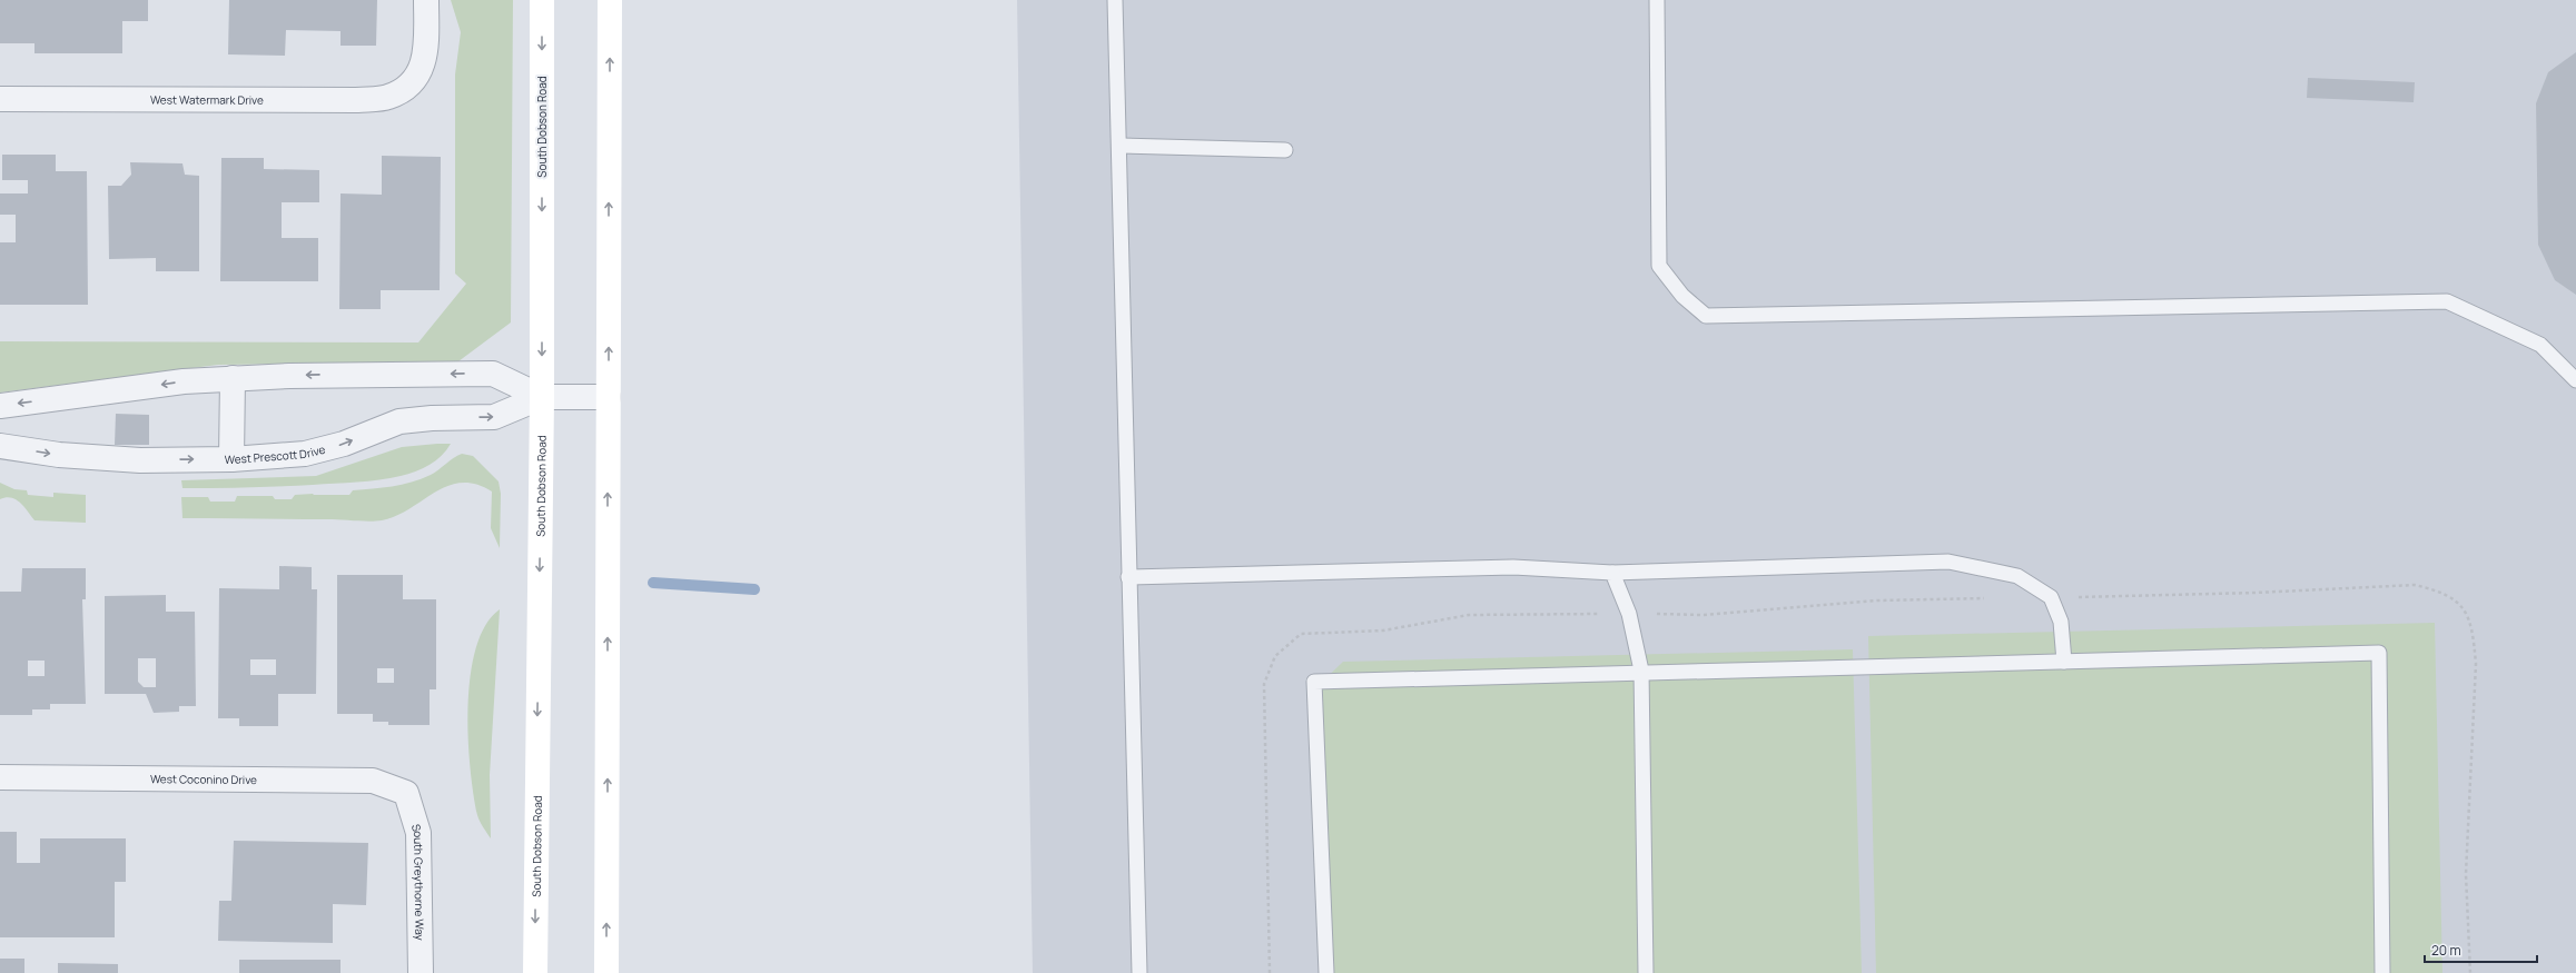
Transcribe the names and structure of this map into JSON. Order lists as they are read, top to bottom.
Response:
{
  "streets": {
    "street": [
      "West Watermark Drive",
      "South Dobson Road",
      "West Prescott Drive",
      "West Coconino Drive",
      "South Greythorne Way"
    ]
  },
  "crossings": [
    ["South Dobson Road", "West Prescott Drive"],
    ["West Coconino Drive", "South Greythorne Way"]
  ],
  "scale_bar": "20 m"
}
